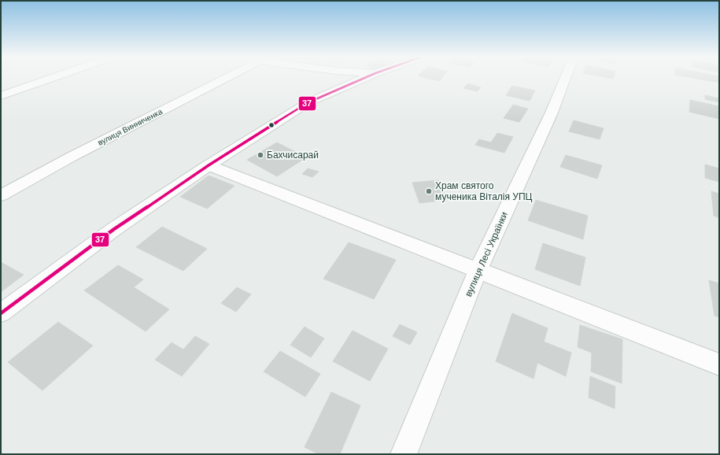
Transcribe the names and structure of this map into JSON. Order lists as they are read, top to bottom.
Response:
{
  "streets": {
    "street": ["вулиця Винниченка", "вулиця Лесі Українки"]
  },
  "places": ["Бахчисарай", "Храм святого мученика Віталія УПЦ"],
  "lines": ["transit line 37"]
}
